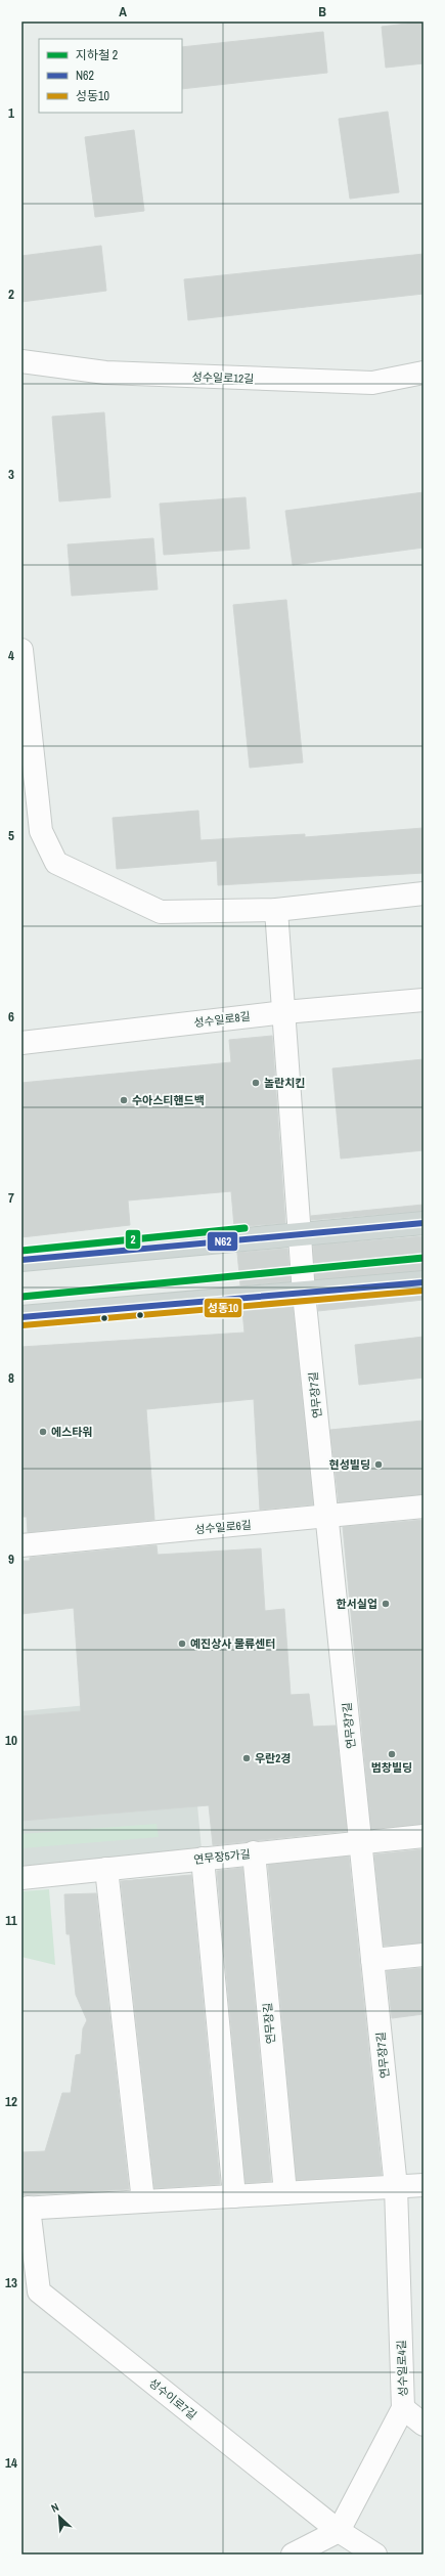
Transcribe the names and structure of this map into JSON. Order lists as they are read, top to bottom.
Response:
{
  "streets": {
    "street": [
      "성수일로12길",
      "성수일로8길",
      "연무장7길",
      "성수일로6길",
      "연무장5가길",
      "연무장길",
      "성수일로4길",
      "성수이로7길"
    ]
  },
  "crossings": [
    ["성수일로8길", "연무장7길"],
    ["연무장7길", "성수일로6길"],
    ["연무장7길", "연무장5가길"],
    ["연무장7길", "성수일로4길"],
    ["연무장5가길", "연무장길"],
    ["성수일로4길", "성수이로7길"]
  ],
  "places": [
    "놀란치킨",
    "수아스티핸드백",
    "에스타워",
    "현성빌딩",
    "한서실업",
    "예진상사 물류센터",
    "범창빌딩",
    "우란2경"
  ],
  "lines": ["transit line N62", "metro line 2", "transit line 성동10"],
  "legend": ["지하철 2", "N62", "성동10"],
  "north": "top left",
  "grid": {
    "columns": ["A", "B"],
    "rows": [
      "1",
      "2",
      "3",
      "4",
      "5",
      "6",
      "7",
      "8",
      "9",
      "10",
      "11",
      "12",
      "13",
      "14"
    ]
  }
}
